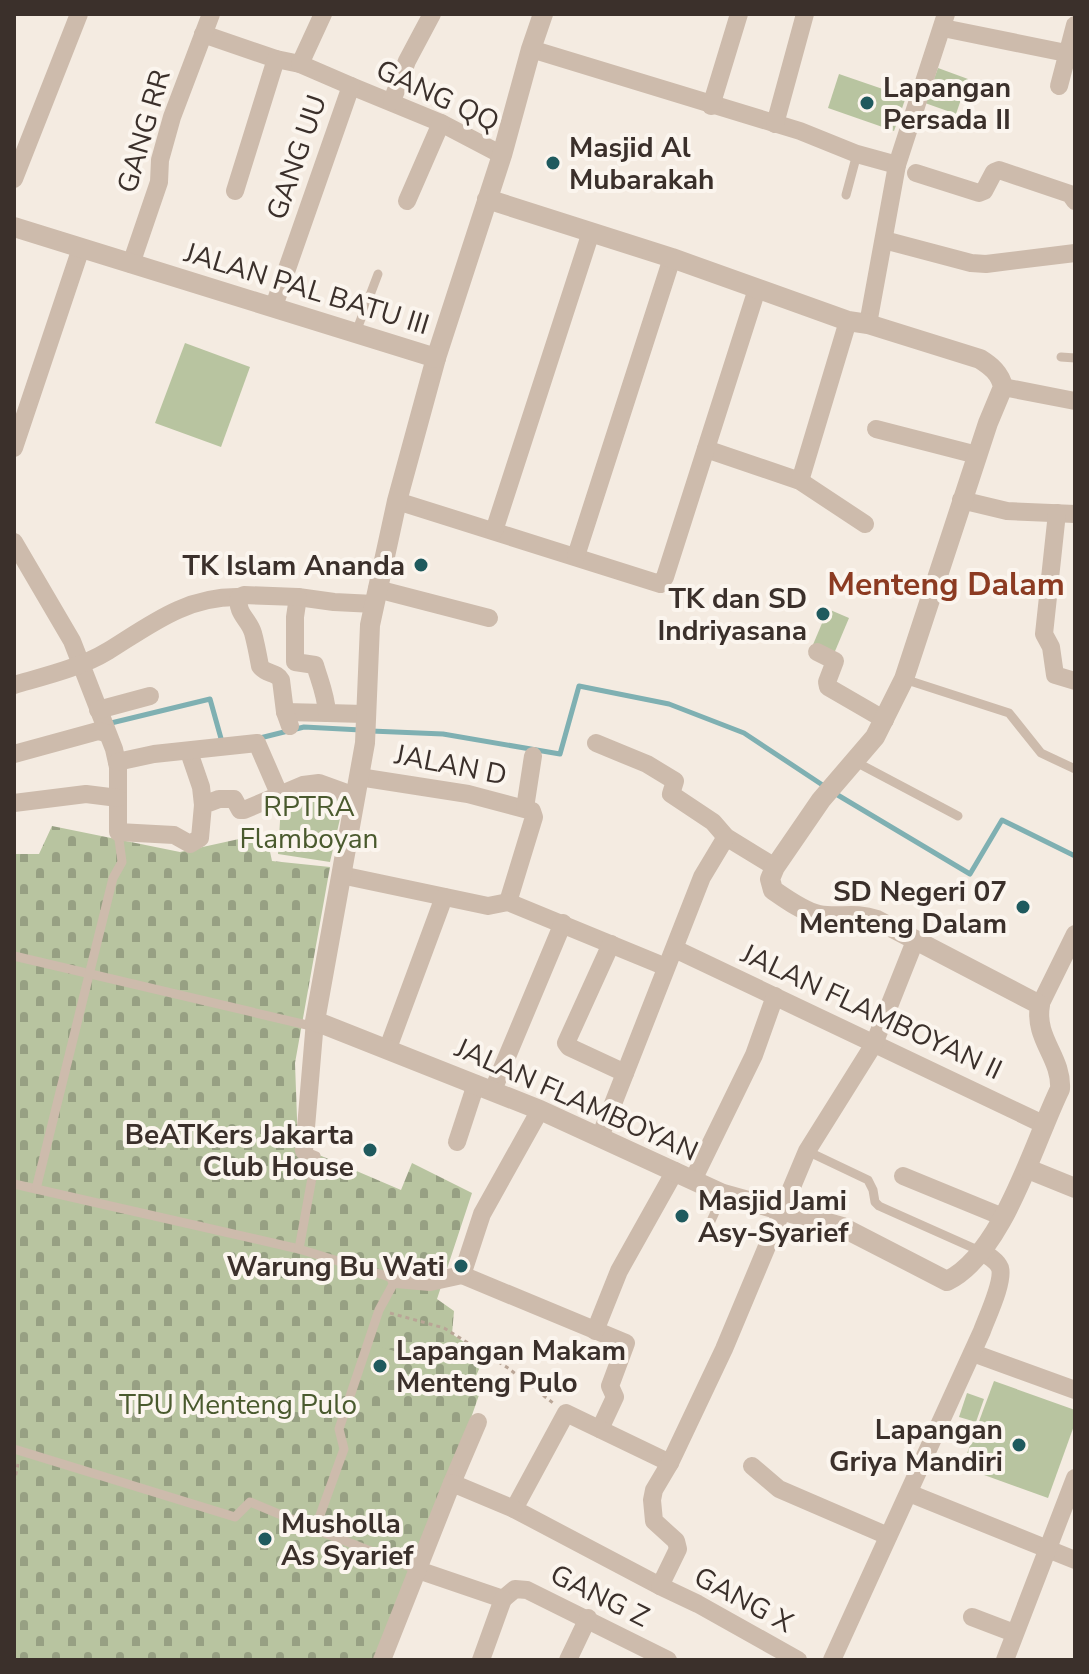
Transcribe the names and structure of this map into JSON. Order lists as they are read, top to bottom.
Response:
{
  "streets": {
    "street": [
      "GANG QQ",
      "GANG RR",
      "GANG UU",
      "JALAN PAL BATU III",
      "JALAN D",
      "JALAN FLAMBOYAN II",
      "JALAN FLAMBOYAN",
      "GANG Z",
      "GANG X"
    ]
  },
  "crossings": [
    ["GANG QQ", "GANG UU"],
    ["GANG RR", "JALAN PAL BATU III"],
    ["GANG UU", "JALAN PAL BATU III"],
    ["JALAN FLAMBOYAN II", "JALAN FLAMBOYAN"]
  ],
  "districts": ["Menteng Dalam"],
  "parks": ["RPTRA Flamboyan", "TPU Menteng Pulo"],
  "places": [
    "Lapangan Persada II",
    "Masjid Al Mubarakah",
    "TK Islam Ananda",
    "TK dan SD Indriyasana",
    "SD Negeri 07 Menteng Dalam",
    "BeATKers Jakarta Club House",
    "Masjid Jami Asy-Syarief",
    "Warung Bu Wati",
    "Lapangan Makam Menteng Pulo",
    "Lapangan Griya Mandiri",
    "Musholla As Syarief"
  ]
}
